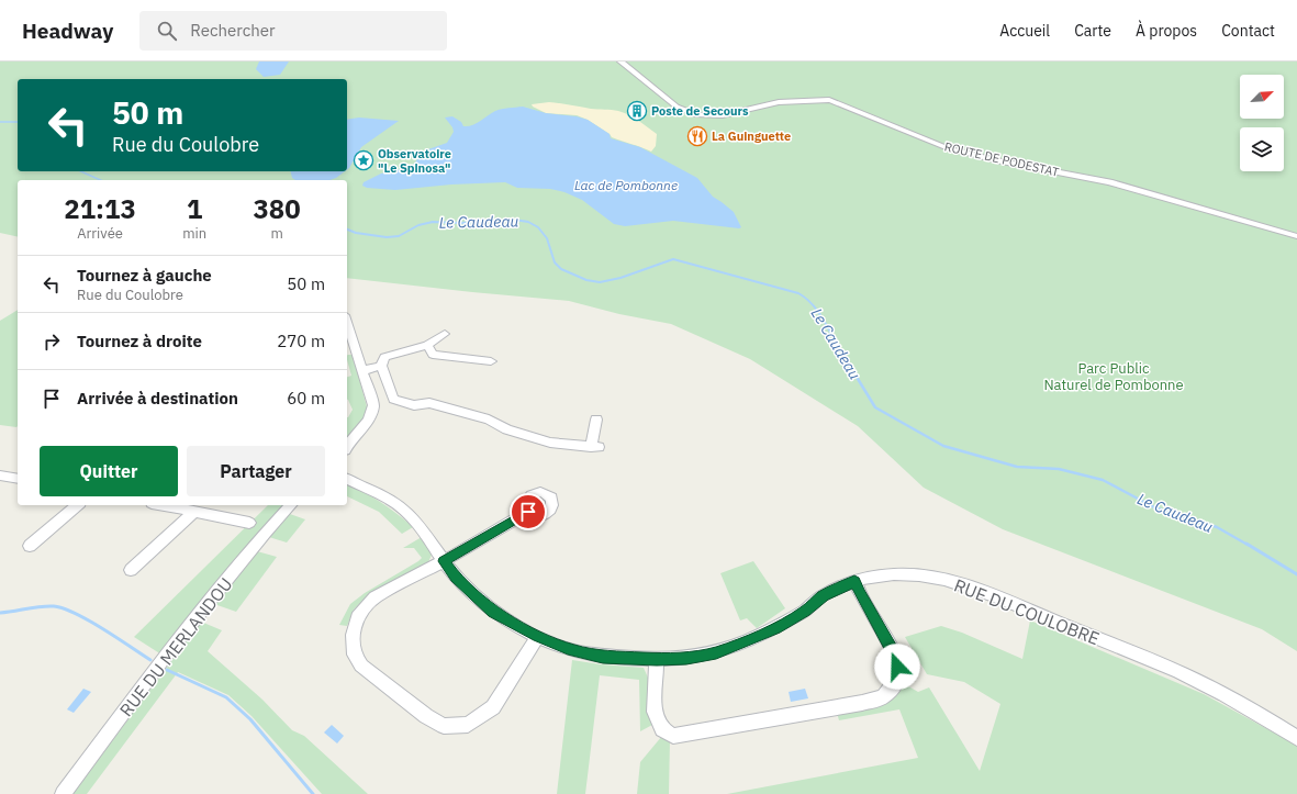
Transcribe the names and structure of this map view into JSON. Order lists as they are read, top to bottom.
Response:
{
  "streets": {
    "street": ["ROUTE DE PODESTAT", "RUE DU COULOBRE", "RUE DU MERLANDOU"]
  },
  "water": ["Lac de Pombonne", "Le Caudeau"],
  "parks": ["Parc Public Naturel de Pombonne"],
  "places": {
    "building": ["Poste de Secours"],
    "restaurant": ["La Guinguette"],
    "place": ["Observatoire \"Le Spinosa\""]
  },
  "north": "top right",
  "page": {
    "header": "Headway",
    "search": "Rechercher",
    "nav": [
      "Accueil",
      "Carte",
      "À propos",
      "Contact"
    ],
    "turn": ["50 m", "Rue du Coulobre"],
    "eta": [
      "21:13",
      "Arrivée",
      "1",
      "min",
      "380",
      "m"
    ],
    "list": [
      {
        "name": "Tournez à gauche",
        "note": "Rue du Coulobre",
        "value": "50 m"
      },
      {
        "name": "Tournez à droite",
        "value": "270 m"
      },
      {
        "name": "Arrivée à destination",
        "value": "60 m"
      }
    ],
    "buttons": ["Quitter", "Partager"]
  }
}
